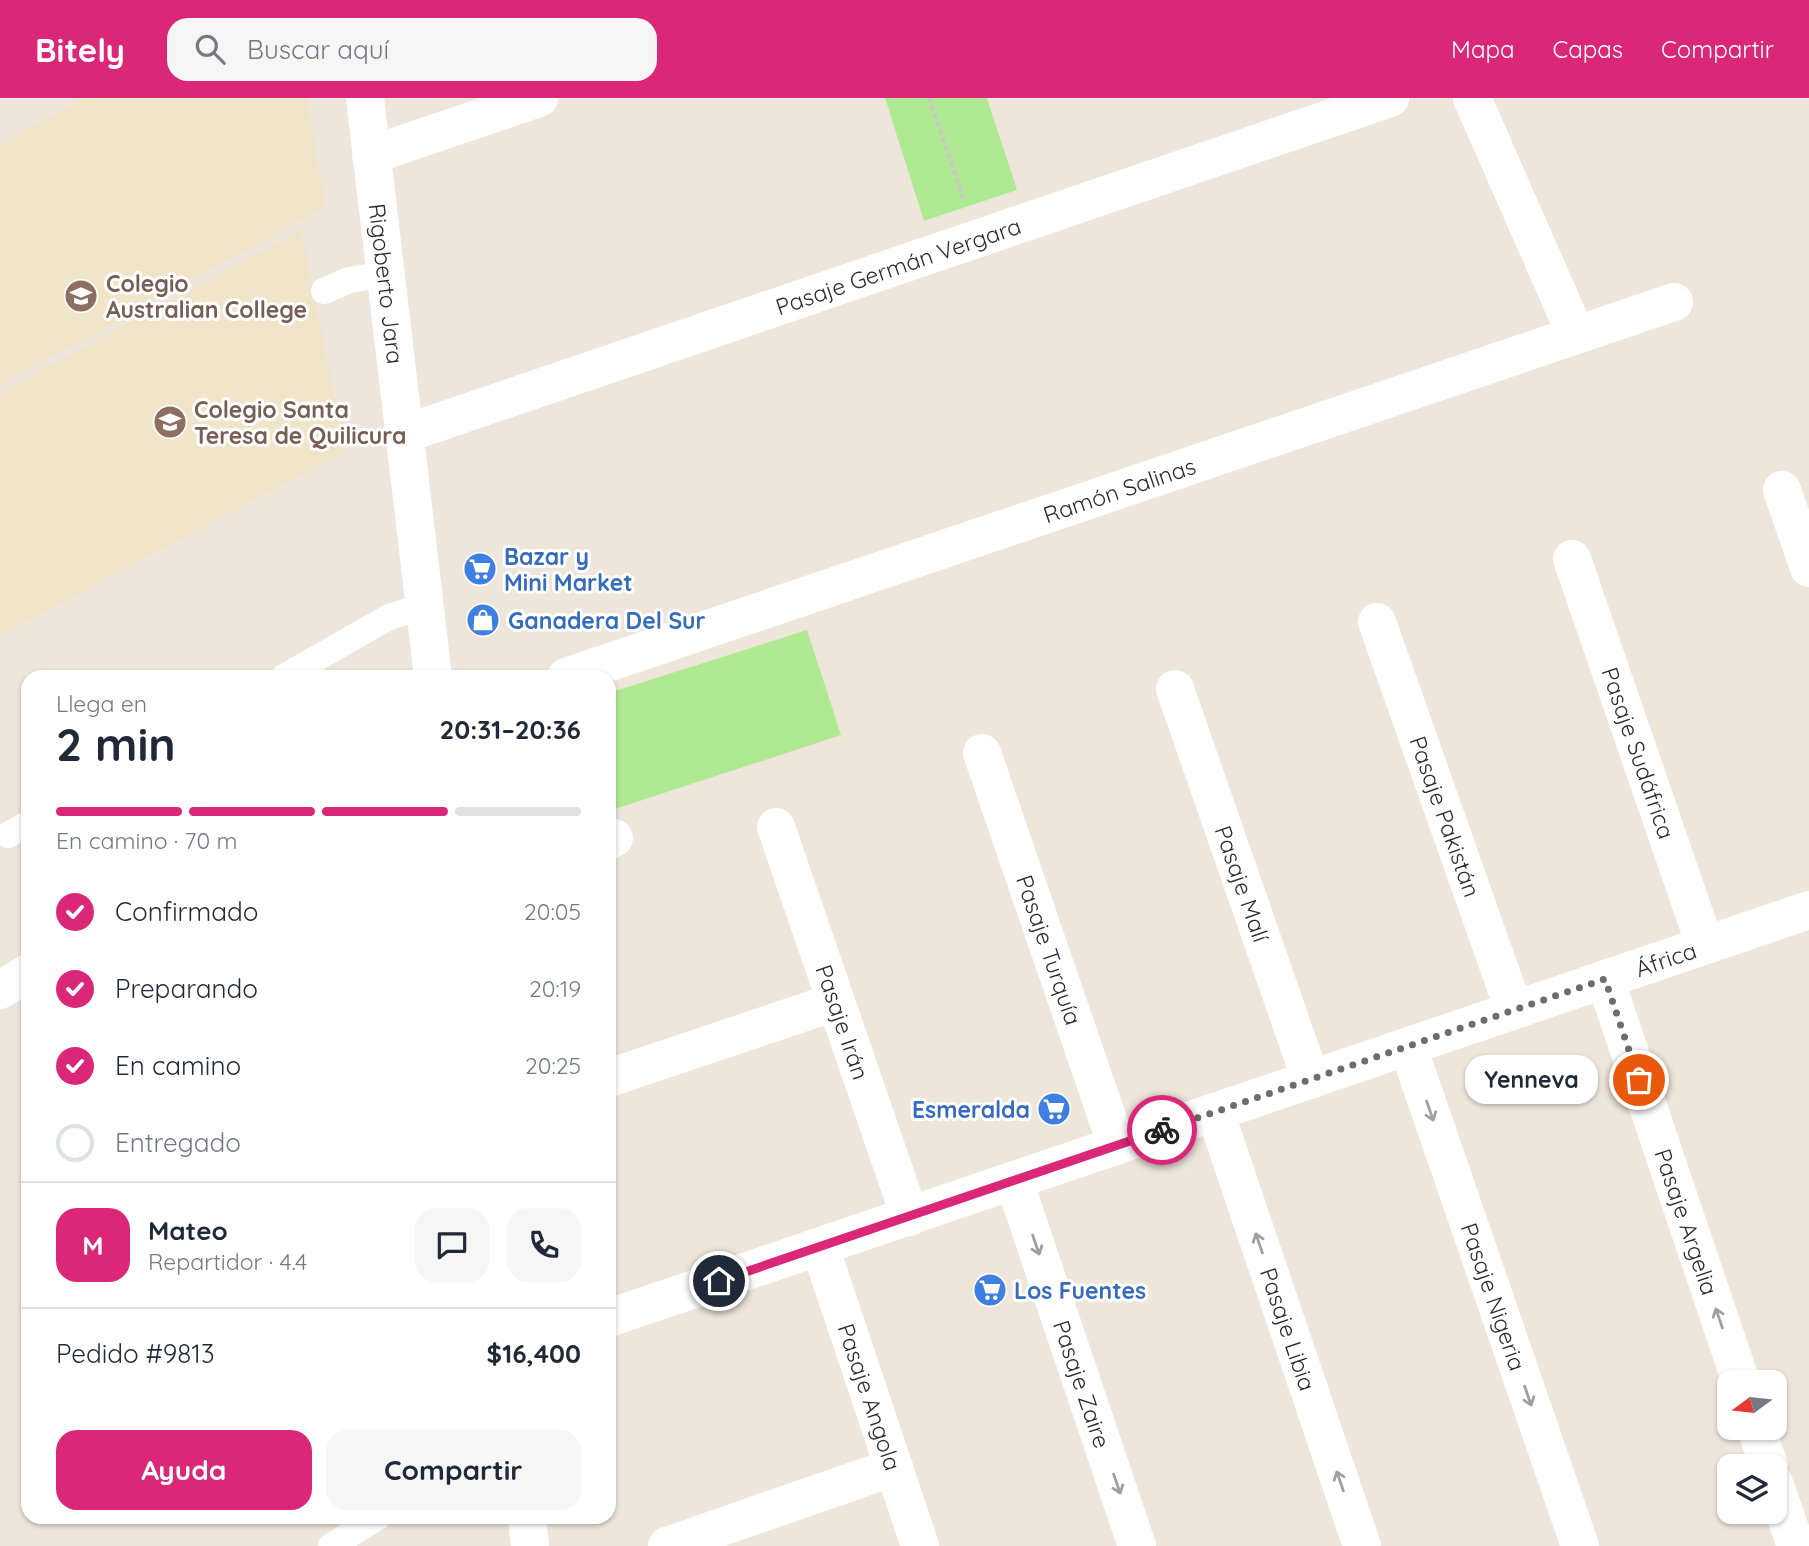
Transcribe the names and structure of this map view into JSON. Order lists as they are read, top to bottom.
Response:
{
  "streets": {
    "street": [
      "Pasaje Germán Vergara",
      "Rigoberto Jara",
      "Ramón Salinas",
      "Pasaje Sudáfrica",
      "Pasaje Pakistán",
      "Pasaje Malí",
      "Pasaje Turquía",
      "África",
      "Pasaje Irán",
      "Pasaje Argelia",
      "Pasaje Nigeria",
      "Pasaje Libia",
      "Pasaje Zaire",
      "Pasaje Angola"
    ]
  },
  "crossings": [
    ["Pasaje Germán Vergara", "Rigoberto Jara"],
    ["Pasaje Sudáfrica", "África"],
    ["Pasaje Pakistán", "África"],
    ["Pasaje Malí", "África"],
    ["Pasaje Turquía", "África"],
    ["África", "Pasaje Irán"],
    ["África", "Pasaje Argelia"],
    ["África", "Pasaje Nigeria"],
    ["África", "Pasaje Libia"],
    ["África", "Pasaje Zaire"],
    ["África", "Pasaje Angola"]
  ],
  "one_way": [
    "Pasaje Argelia",
    "Pasaje Nigeria",
    "Pasaje Libia",
    "Pasaje Zaire"
  ],
  "places": {
    "school or university": ["Colegio Australian College", "Colegio Santa Teresa de Quilicura"],
    "supermarket": ["Bazar y Mini Market", "Esmeralda", "Los Fuentes"],
    "shop": ["Ganadera Del Sur"],
    "other": ["Yenneva"]
  },
  "north": "left",
  "page": {
    "header": "Bitely",
    "search": "Buscar aquí",
    "nav": ["Mapa", "Capas", "Compartir"],
    "heading": ["2 min", "Llega en", "20:31–20:36"],
    "panel": [
      "Mateo",
      "Repartidor · 4.4",
      "Pedido #9813",
      "$16,400"
    ],
    "bar": "En camino · 70 m",
    "list": [
      ["Confirmado", "20:05"],
      ["Preparando", "20:19"],
      ["En camino", "20:25"],
      "Entregado"
    ],
    "bubble": "Yenneva",
    "round": "M",
    "buttons": ["Ayuda", "Compartir"]
  }
}
